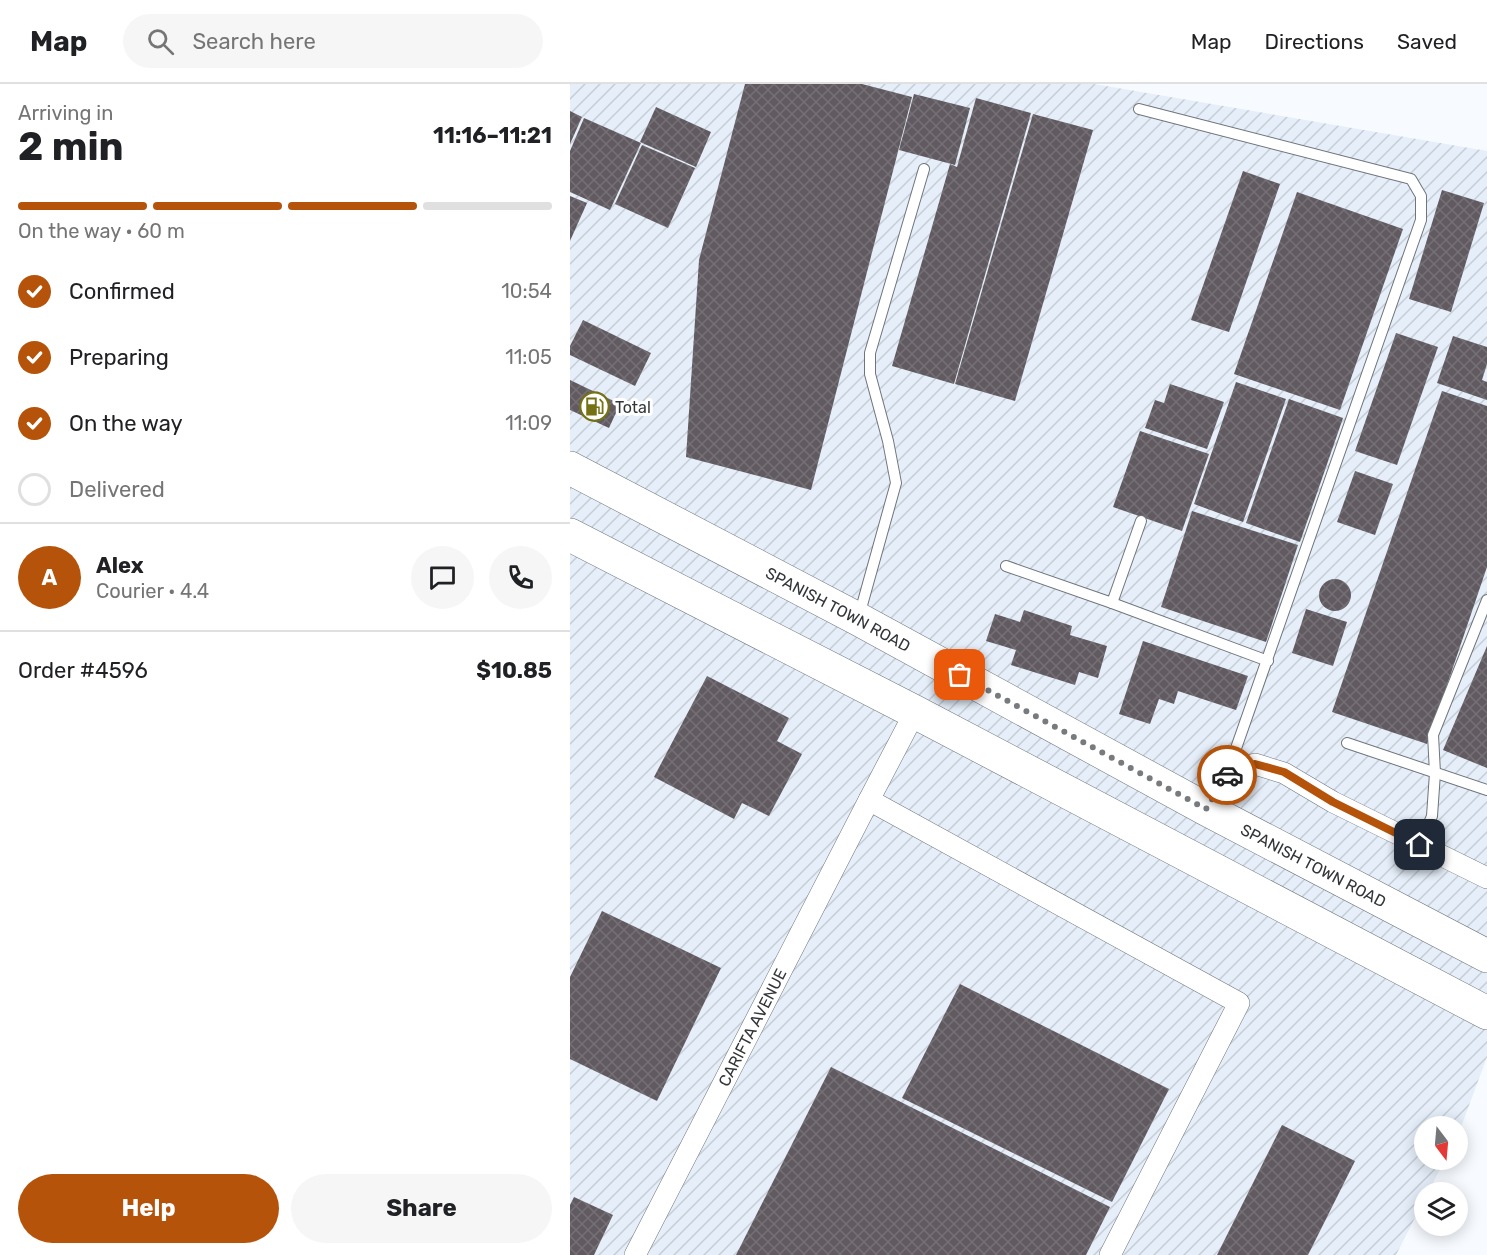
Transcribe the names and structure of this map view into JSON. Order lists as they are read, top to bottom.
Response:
{
  "streets": {
    "highway": ["SPANISH TOWN ROAD"],
    "street": ["CARIFTA AVENUE"]
  },
  "places": {
    "fuel station": ["Total"]
  },
  "north": "bottom",
  "page": {
    "header": "Map",
    "search": "Search here",
    "nav": ["Map", "Directions", "Saved"],
    "heading": ["2 min", "Arriving in", "11:16–11:21"],
    "panel": [
      "Alex",
      "Courier · 4.4",
      "Order #4596",
      "$10.85"
    ],
    "bar": "On the way · 60 m",
    "list": [
      ["Confirmed", "10:54"],
      ["Preparing", "11:05"],
      ["On the way", "11:09"],
      "Delivered"
    ],
    "round": "A",
    "buttons": ["Help", "Share"]
  }
}
